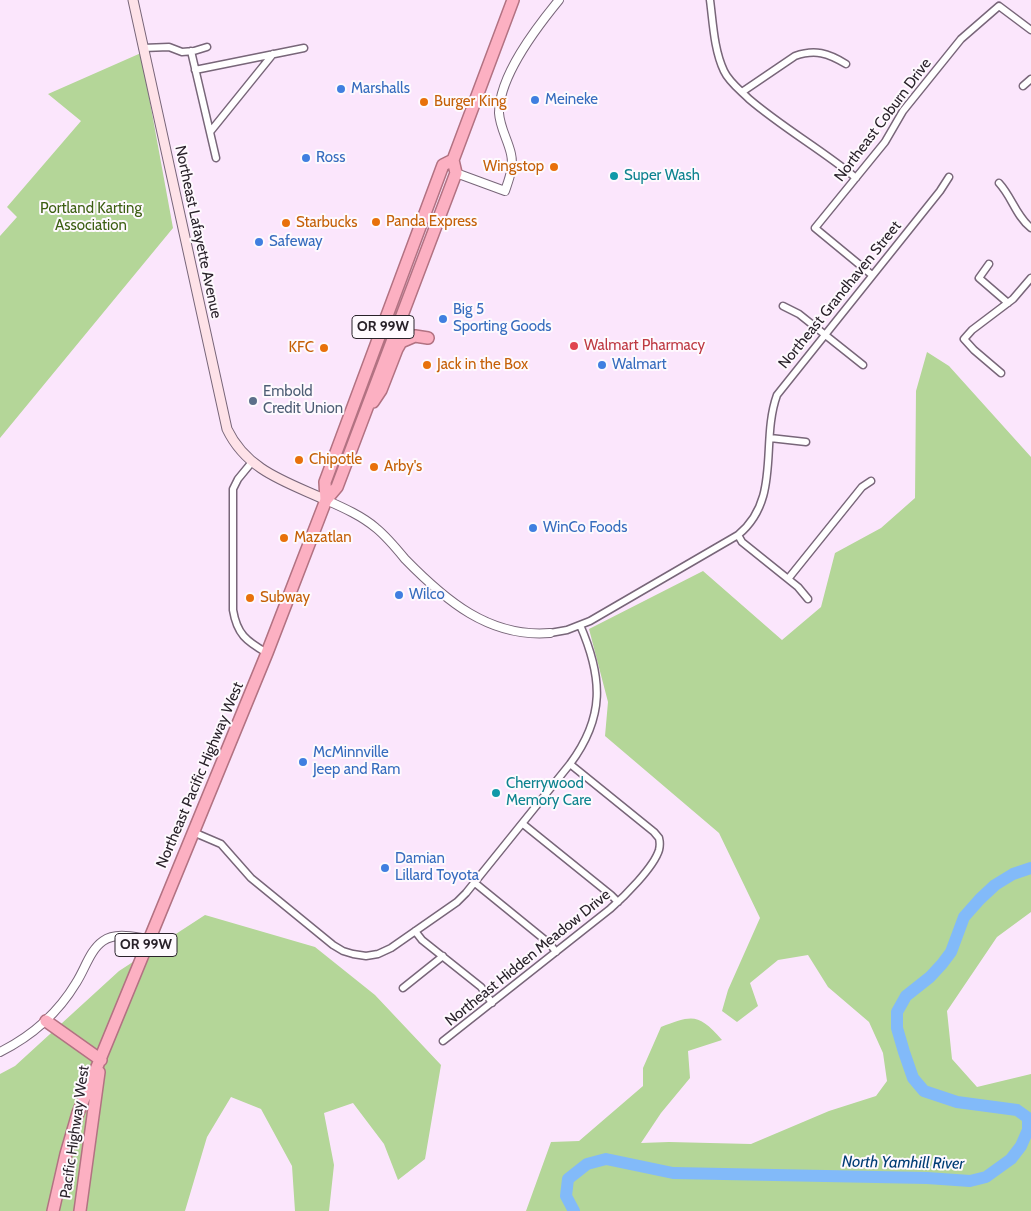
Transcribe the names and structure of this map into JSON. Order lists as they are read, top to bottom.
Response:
{
  "streets": {
    "highway": ["OR 99W", "Northeast Pacific Highway West", "Pacific Highway West"],
    "main road": ["Northeast Lafayette Avenue"],
    "street": ["Northeast Coburn Drive", "Northeast Grandhaven Street", "Northeast Hidden Meadow Drive"]
  },
  "crossings": [
    ["Northeast Coburn Drive", "Northeast Grandhaven Street"],
    ["Northeast Lafayette Avenue", "Northeast Pacific Highway West"],
    ["Northeast Pacific Highway West", "Pacific Highway West"]
  ],
  "water": ["North Yamhill River"],
  "parks": ["Portland Karting Association"],
  "places": [
    "Marshalls",
    "Meineke",
    "Burger King",
    "Ross",
    "Wingstop",
    "Super Wash",
    "Panda Express",
    "Starbucks",
    "Safeway",
    "Big 5 Sporting Goods",
    "Walmart Pharmacy",
    "KFC",
    "Jack in the Box",
    "Walmart",
    "Embold Credit Union",
    "Chipotle",
    "Arby's",
    "WinCo Foods",
    "Mazatlan",
    "Wilco",
    "Subway",
    "McMinnville Jeep and Ram",
    "Cherrywood Memory Care",
    "Damian Lillard Toyota"
  ]
}
